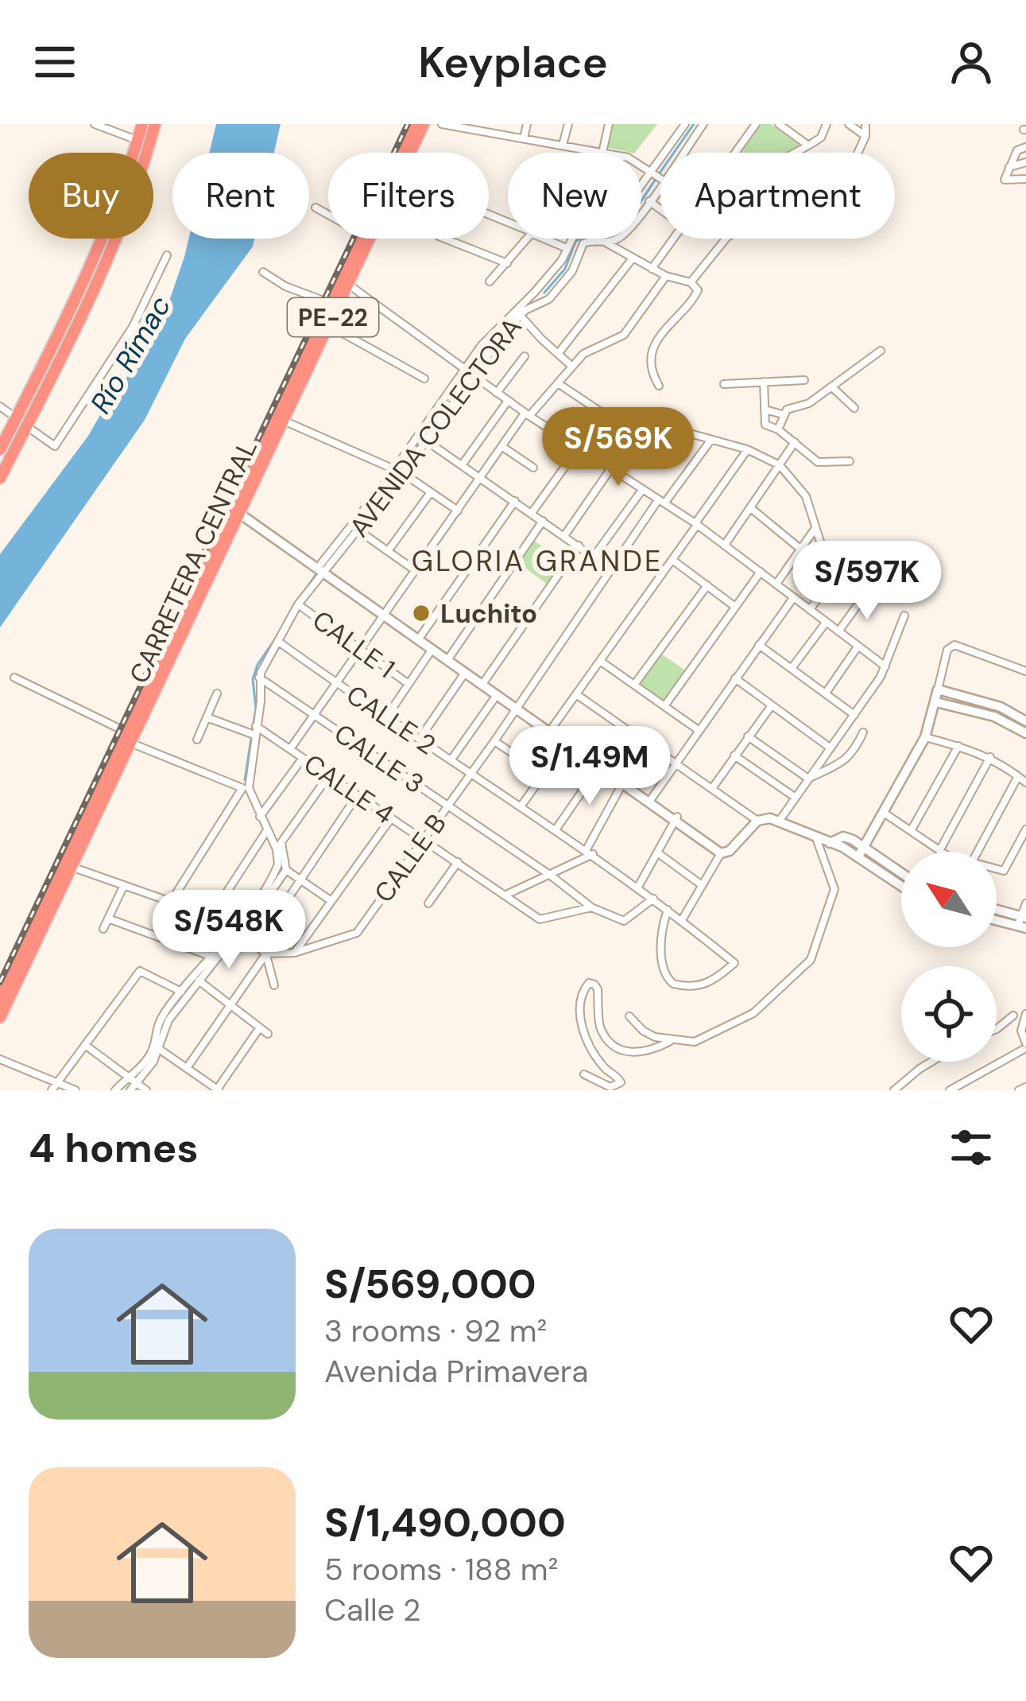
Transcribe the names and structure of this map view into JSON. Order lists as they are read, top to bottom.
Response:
{
  "streets": {
    "highway": ["PE-22", "CARRETERA CENTRAL"],
    "street": [
      "AVENIDA COLECTORA",
      "CALLE 1",
      "CALLE 2",
      "CALLE 3",
      "CALLE 4",
      "CALLE B"
    ]
  },
  "crossings": [
    ["AVENIDA COLECTORA", "CALLE 1"],
    ["AVENIDA COLECTORA", "CALLE 2"],
    ["AVENIDA COLECTORA", "CALLE 3"],
    ["AVENIDA COLECTORA", "CALLE 4"],
    ["CALLE 2", "CALLE B"],
    ["CALLE 3", "CALLE 4"],
    ["CALLE 3", "CALLE B"],
    ["CALLE 4", "CALLE B"]
  ],
  "districts": ["GLORIA GRANDE"],
  "water": ["Río Rímac"],
  "places": ["Luchito"],
  "north": "top left",
  "page": {
    "header": "Keyplace",
    "chip": [
      "Buy",
      "Rent",
      "Filters",
      "New",
      "Apartment"
    ],
    "price": [
      "S/569K",
      "S/597K",
      "S/1.49M",
      "S/548K"
    ],
    "heading": "4 homes",
    "list": [
      {
        "name": "S/569,000",
        "note": "3 rooms · 92 m² · Avenida Primavera"
      },
      {
        "name": "S/1,490,000",
        "note": "5 rooms · 188 m² · Calle 2"
      }
    ]
  }
}
